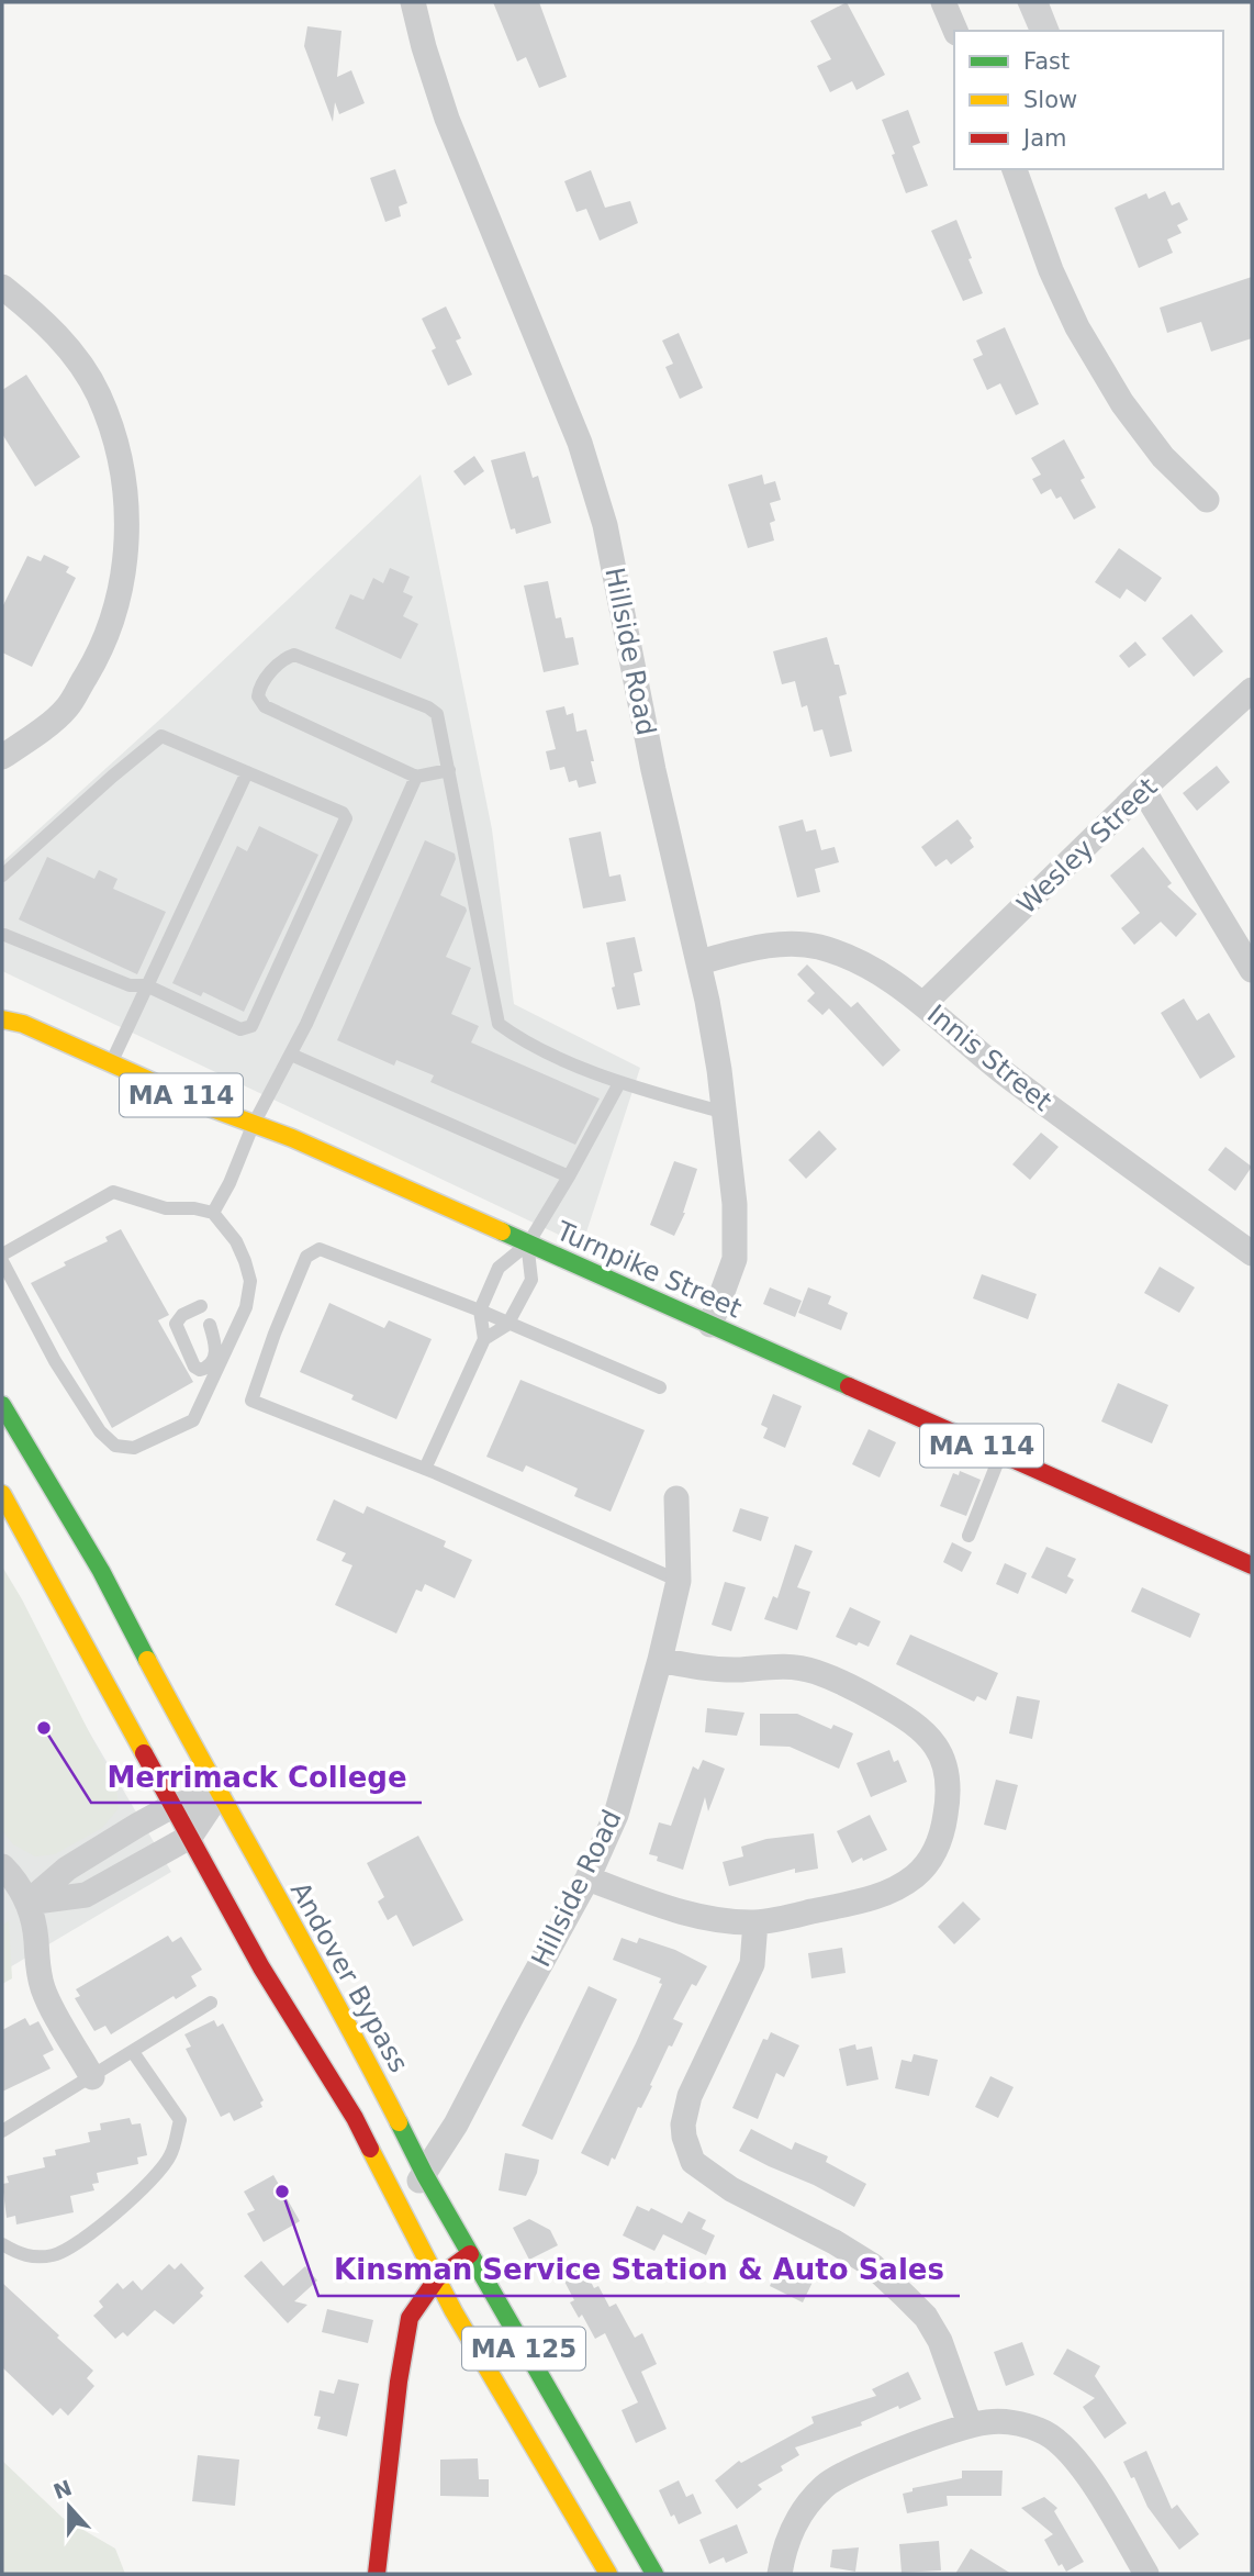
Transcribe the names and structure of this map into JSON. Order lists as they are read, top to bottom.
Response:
{
  "streets": {
    "main road": [
      "MA 114",
      "Turnpike Street",
      "Andover Bypass",
      "MA 125"
    ],
    "street": ["Hillside Road", "Wesley Street", "Innis Street"]
  },
  "crossings": [
    ["Hillside Road", "Innis Street"],
    ["Hillside Road", "Turnpike Street"],
    ["Hillside Road", "Andover Bypass"],
    ["Hillside Road", "MA 125"],
    ["Wesley Street", "Innis Street"]
  ],
  "places": ["Merrimack College", "Kinsman Service Station & Auto Sales"],
  "legend": ["Fast", "Slow", "Jam"],
  "north": "top"
}
